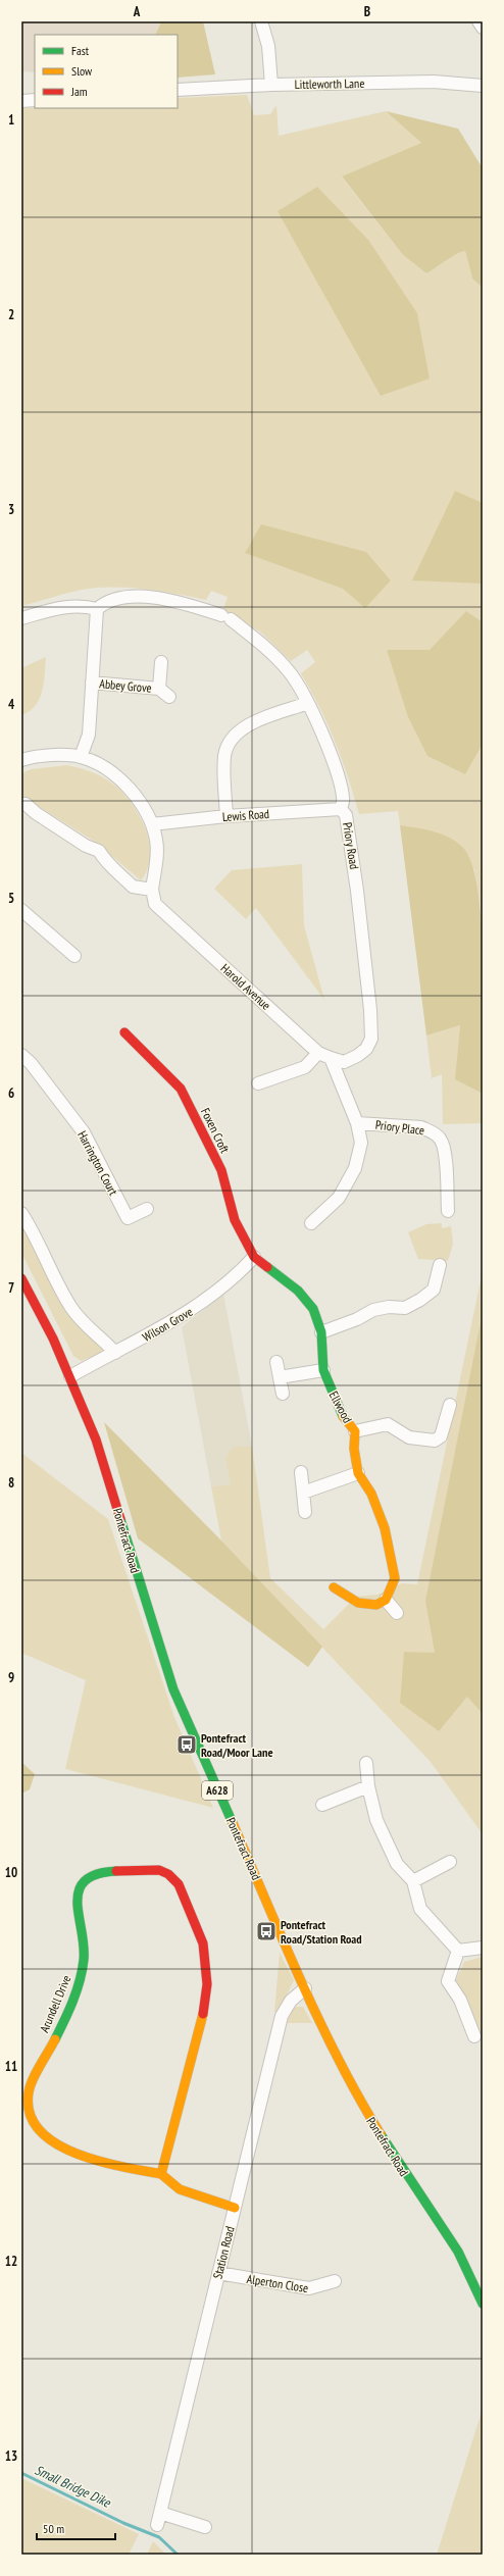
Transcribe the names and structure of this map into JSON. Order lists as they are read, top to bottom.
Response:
{
  "streets": {
    "main road": [
      "Foxen Croft",
      "Ellwood",
      "Pontefract Road",
      "A628",
      "Arundell Drive"
    ],
    "street": [
      "Littleworth Lane",
      "Abbey Grove",
      "Lewis Road",
      "Priory Road",
      "Harold Avenue",
      "Priory Place",
      "Harrington Court",
      "Wilson Grove",
      "Station Road",
      "Alperton Close"
    ]
  },
  "crossings": [
    ["Lewis Road", "Priory Road"],
    ["Priory Road", "Harold Avenue"],
    ["Foxen Croft", "Wilson Grove"],
    ["Foxen Croft", "Ellwood"],
    ["Wilson Grove", "Ellwood"],
    ["Wilson Grove", "Pontefract Road"],
    ["Pontefract Road", "Station Road"],
    ["Arundell Drive", "Station Road"],
    ["Station Road", "Alperton Close"]
  ],
  "water": ["Small Bridge Dike"],
  "places": {
    "bus stop": ["Pontefract Road/Moor Lane", "Pontefract Road/Station Road"]
  },
  "legend": ["Fast", "Slow", "Jam"],
  "scale_bar": "50 m",
  "grid": {
    "columns": ["A", "B"],
    "rows": [
      "1",
      "2",
      "3",
      "4",
      "5",
      "6",
      "7",
      "8",
      "9",
      "10",
      "11",
      "12",
      "13"
    ]
  }
}
